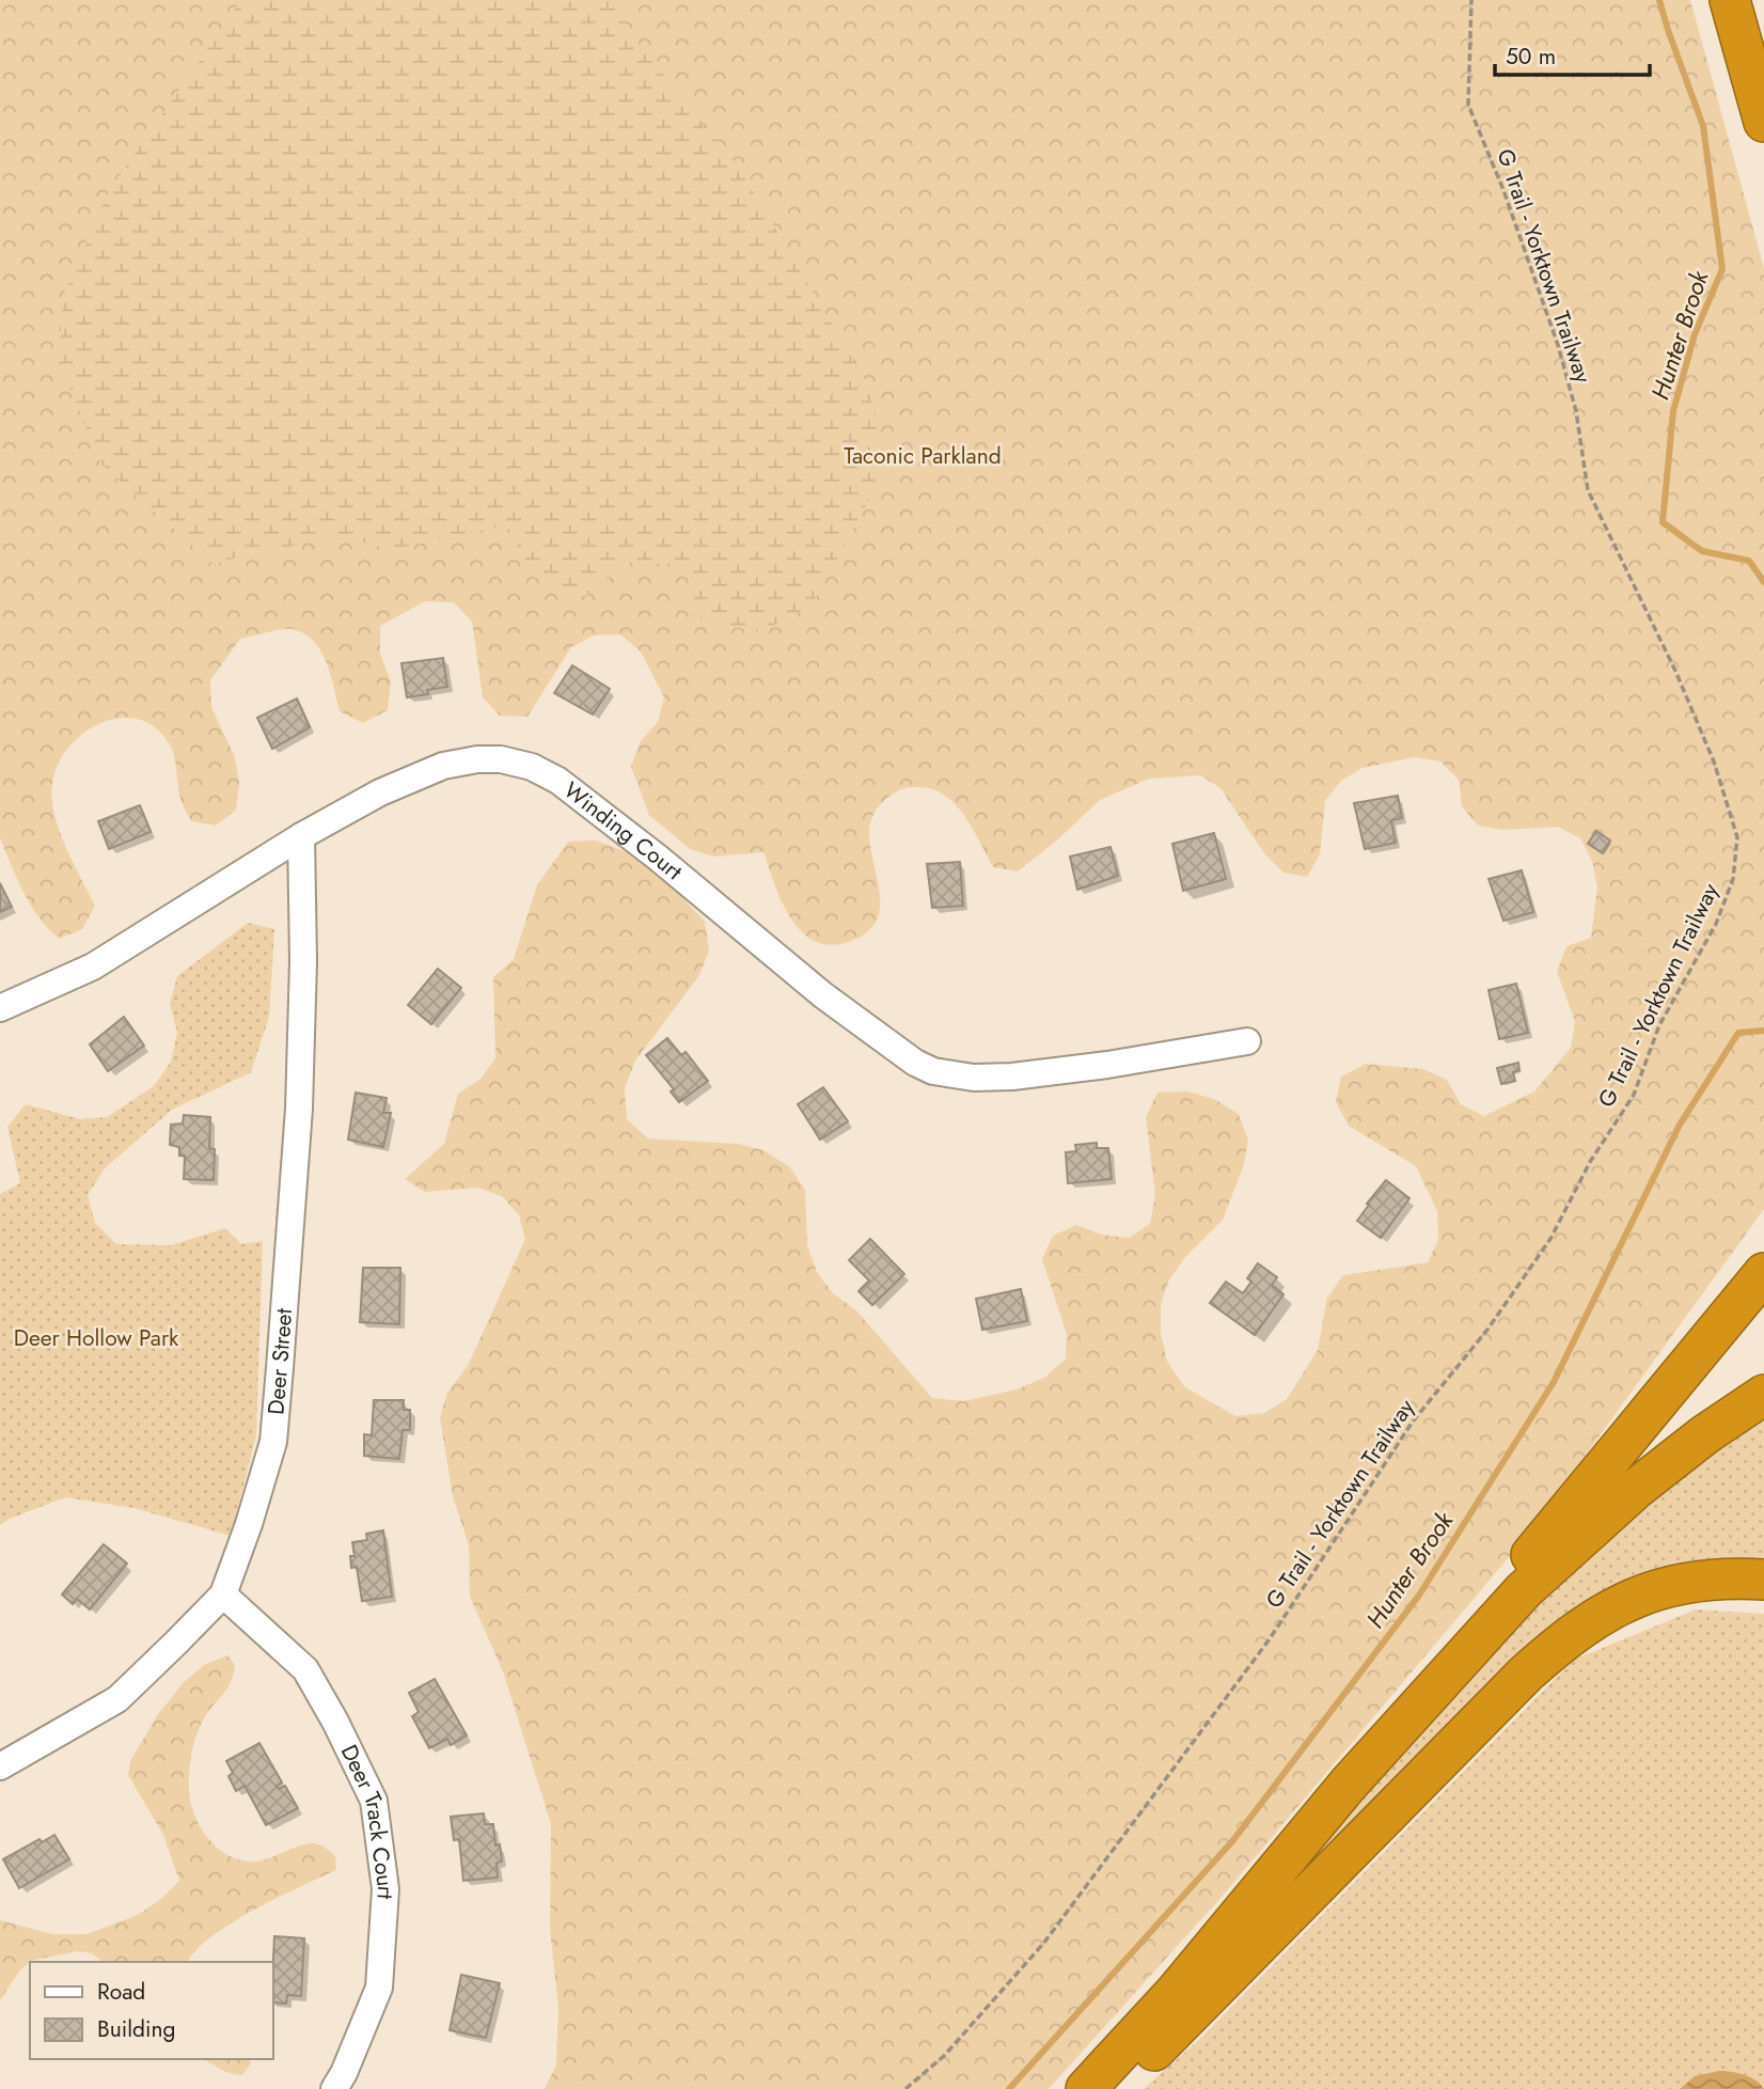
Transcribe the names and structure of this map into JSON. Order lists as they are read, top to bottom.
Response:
{
  "streets": {
    "street": ["Winding Court", "Deer Street", "Deer Track Court"],
    "path": ["G Trail - Yorktown Trailway"]
  },
  "crossings": [
    ["Winding Court", "Deer Street"],
    ["Deer Street", "Deer Track Court"]
  ],
  "water": ["Hunter Brook"],
  "parks": ["Taconic Parkland", "Deer Hollow Park"],
  "legend": ["Road", "Building"],
  "scale_bar": "50 m"
}
